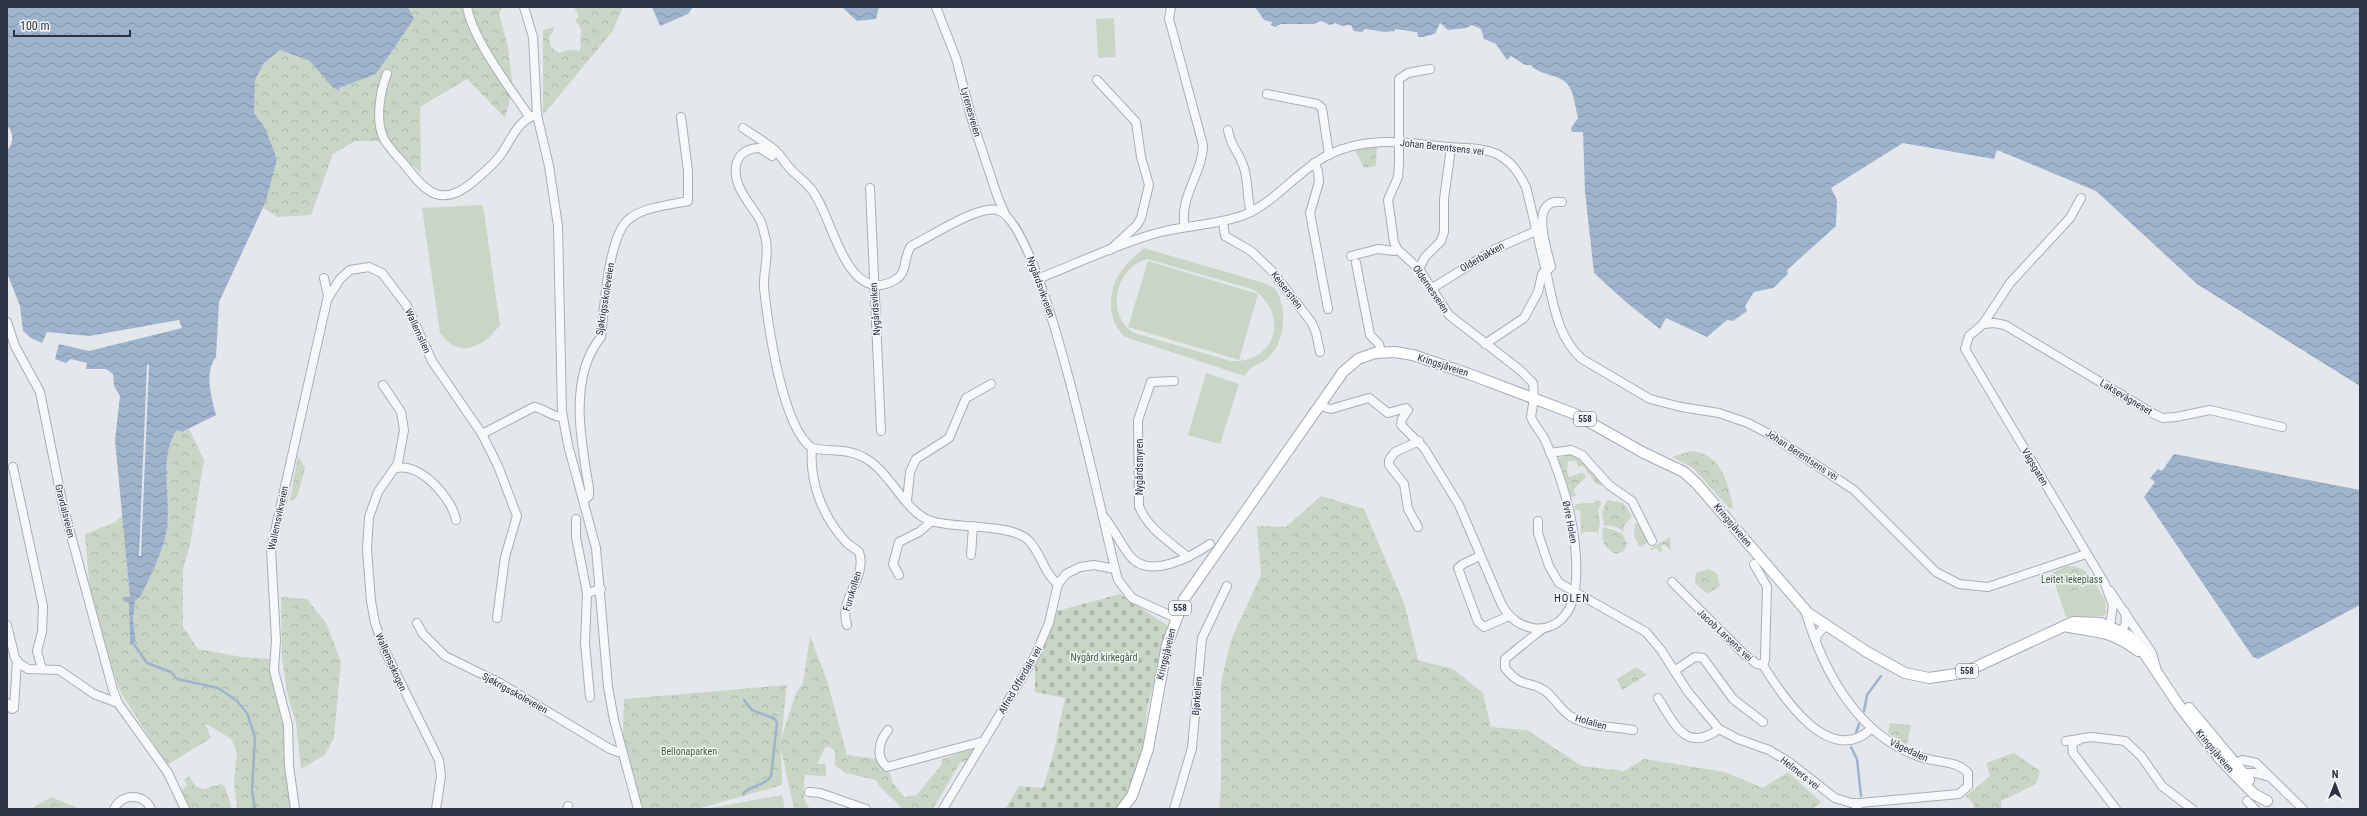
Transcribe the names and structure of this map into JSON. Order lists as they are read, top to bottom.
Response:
{
  "streets": {
    "main road": ["Kringsjåveien", "558"],
    "street": [
      "Lyrenesveien",
      "Johan Berentsens vei",
      "Olderbakken",
      "Nygårdsvikveien",
      "Oldernesveien",
      "Keiserstien",
      "Sjøkrigsskoleveien",
      "Nygårdsviken",
      "Wallemslien",
      "Laksevågneset",
      "Nygårdsmyren",
      "Vågsgaten",
      "Gravdalsveien",
      "Wallemsvikveien",
      "Øvre Holen",
      "Furukollen",
      "Jacob Larsens vei",
      "Wallemsskogen",
      "Alfred Offerdals vei",
      "Bjørkelien",
      "Holalien",
      "Vågedalen",
      "Helmers vei"
    ]
  },
  "crossings": [
    ["Lyrenesveien", "Nygårdsvikveien"],
    ["Johan Berentsens vei", "Olderbakken"],
    ["Johan Berentsens vei", "Nygårdsvikveien"],
    ["Johan Berentsens vei", "Oldernesveien"],
    ["Johan Berentsens vei", "Keiserstien"],
    ["Johan Berentsens vei", "Vågsgaten"],
    ["Olderbakken", "Oldernesveien"],
    ["Nygårdsvikveien", "Kringsjåveien"],
    ["Oldernesveien", "Kringsjåveien"],
    ["Oldernesveien", "Øvre Holen"],
    ["Wallemslien", "Wallemsvikveien"],
    ["Kringsjåveien", "Vågsgaten"],
    ["Kringsjåveien", "Øvre Holen"],
    ["Kringsjåveien", "Vågedalen"],
    ["Laksevågneset", "Vågsgaten"],
    ["Øvre Holen", "Holalien"],
    ["Øvre Holen", "Helmers vei"],
    ["Jacob Larsens vei", "Vågedalen"],
    ["Vågedalen", "Helmers vei"]
  ],
  "districts": ["HOLEN"],
  "parks": ["Leitet lekeplass", "Nygård kirkegård", "Bellonaparken"],
  "scale_bar": "100 m",
  "north": "top"
}
